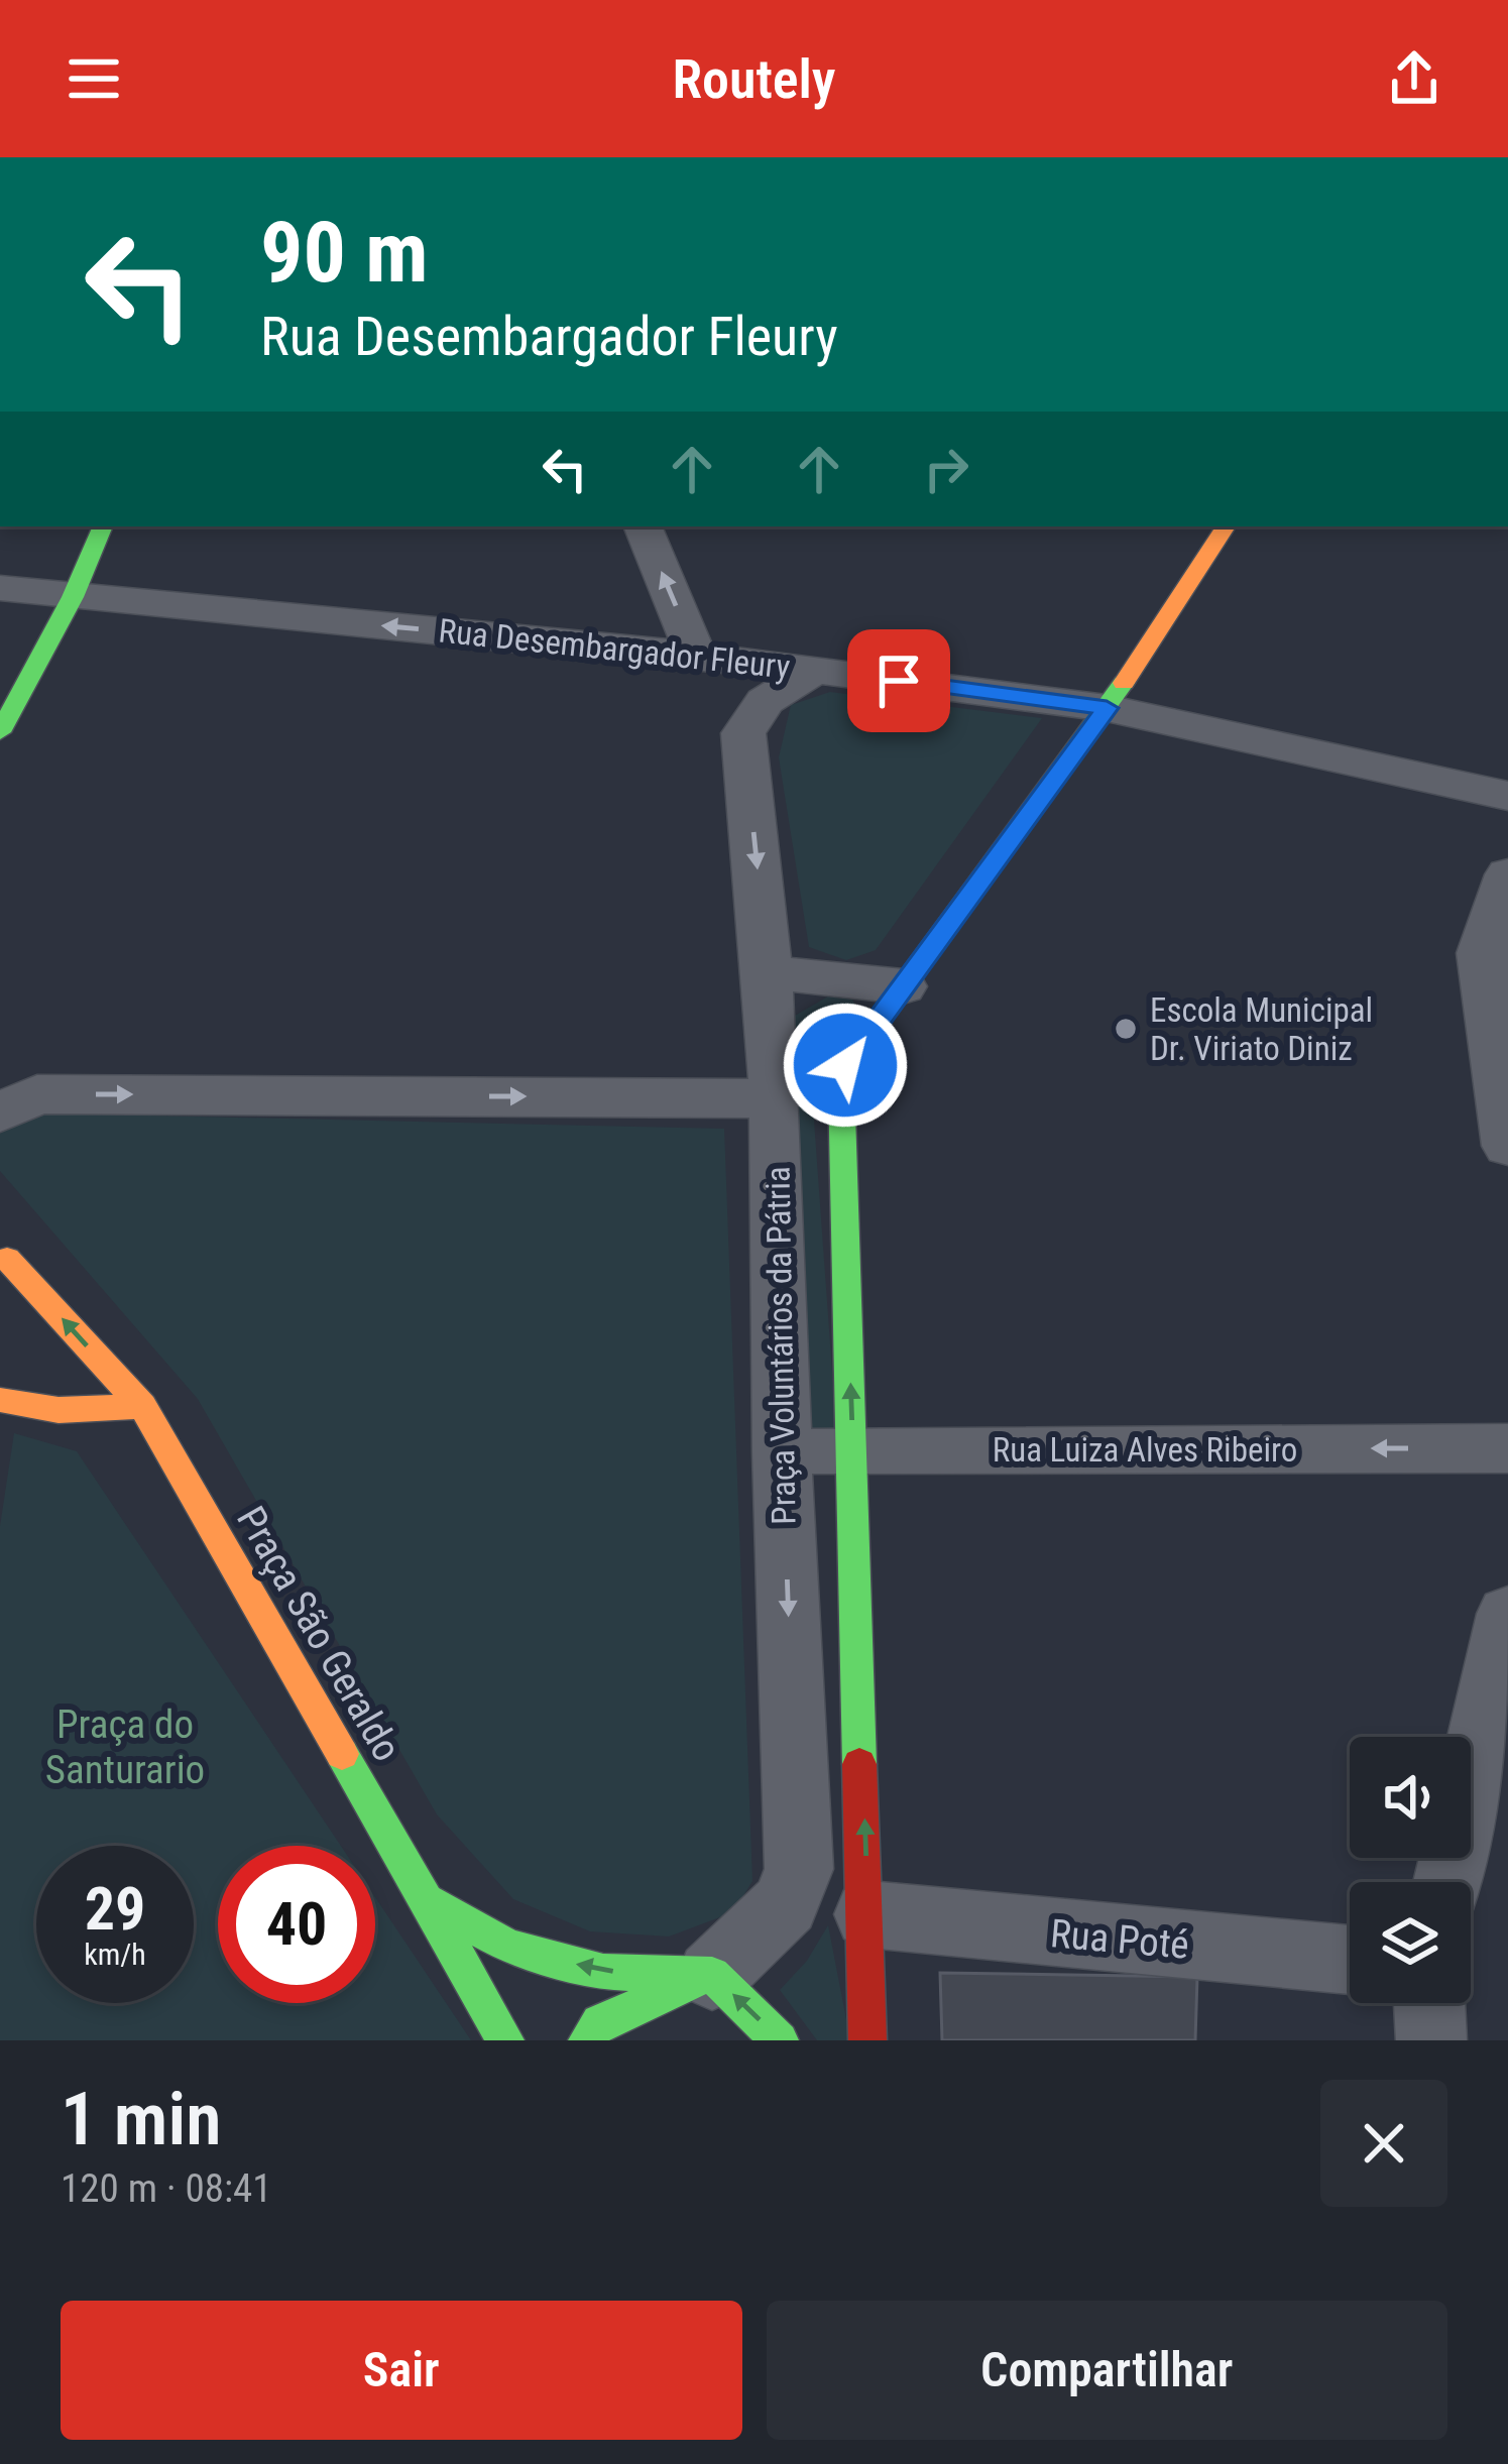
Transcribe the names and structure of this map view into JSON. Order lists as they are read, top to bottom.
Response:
{
  "streets": {
    "street": [
      "Rua Desembargador Fleury",
      "Praça Voluntários da Pátria",
      "Rua Luiza Alves Ribeiro",
      "Praça São Geraldo",
      "Rua Poté"
    ]
  },
  "crossings": [
    ["Rua Desembargador Fleury", "Praça Voluntários da Pátria"],
    ["Praça Voluntários da Pátria", "Rua Luiza Alves Ribeiro"],
    ["Praça Voluntários da Pátria", "Rua Poté"]
  ],
  "one_way": ["Rua Luiza Alves Ribeiro"],
  "parks": ["Praça do Santurario"],
  "places": ["Escola Municipal Dr. Viriato Diniz"],
  "page": {
    "header": "Routely",
    "turn": ["90 m", "Rua Desembargador Fleury"],
    "speed": "29 km/h",
    "limit": "40",
    "heading": ["1 min", "120 m · 08:41"],
    "buttons": ["Sair", "Compartilhar"]
  }
}
